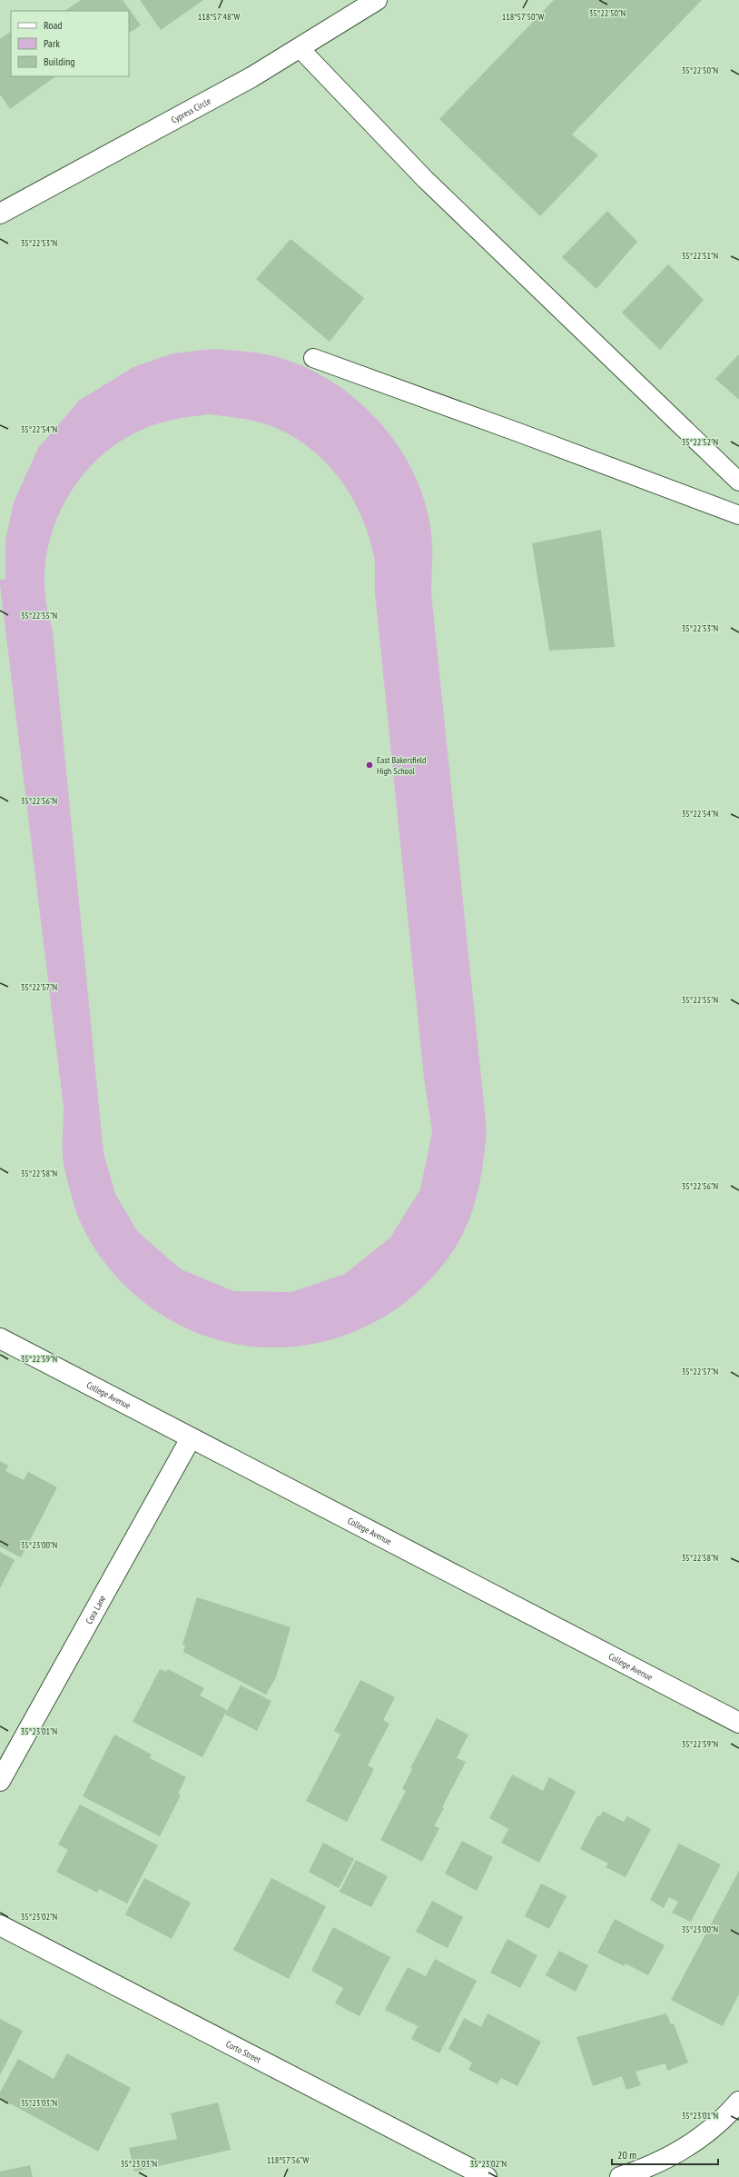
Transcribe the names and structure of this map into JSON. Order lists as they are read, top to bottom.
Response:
{
  "streets": {
    "street": [
      "Cypress Circle",
      "College Avenue",
      "Cora Lane",
      "Corto Street"
    ]
  },
  "crossings": [
    ["College Avenue", "Cora Lane"]
  ],
  "places": ["East Bakersfield High School"],
  "legend": ["Road", "Park", "Building"],
  "scale_bar": "20 m",
  "coordinates": [
    "35°22'50\"N",
    "118°57'48\"W",
    "118°57'50\"W",
    "35°22'53\"N",
    "35°22'51\"N",
    "35°22'54\"N",
    "35°22'52\"N",
    "35°22'55\"N",
    "35°22'56\"N",
    "35°22'57\"N",
    "35°22'58\"N",
    "35°22'59\"N",
    "35°23'00\"N",
    "35°23'01\"N",
    "35°23'02\"N",
    "35°23'03\"N",
    "118°57'56\"W"
  ]
}
